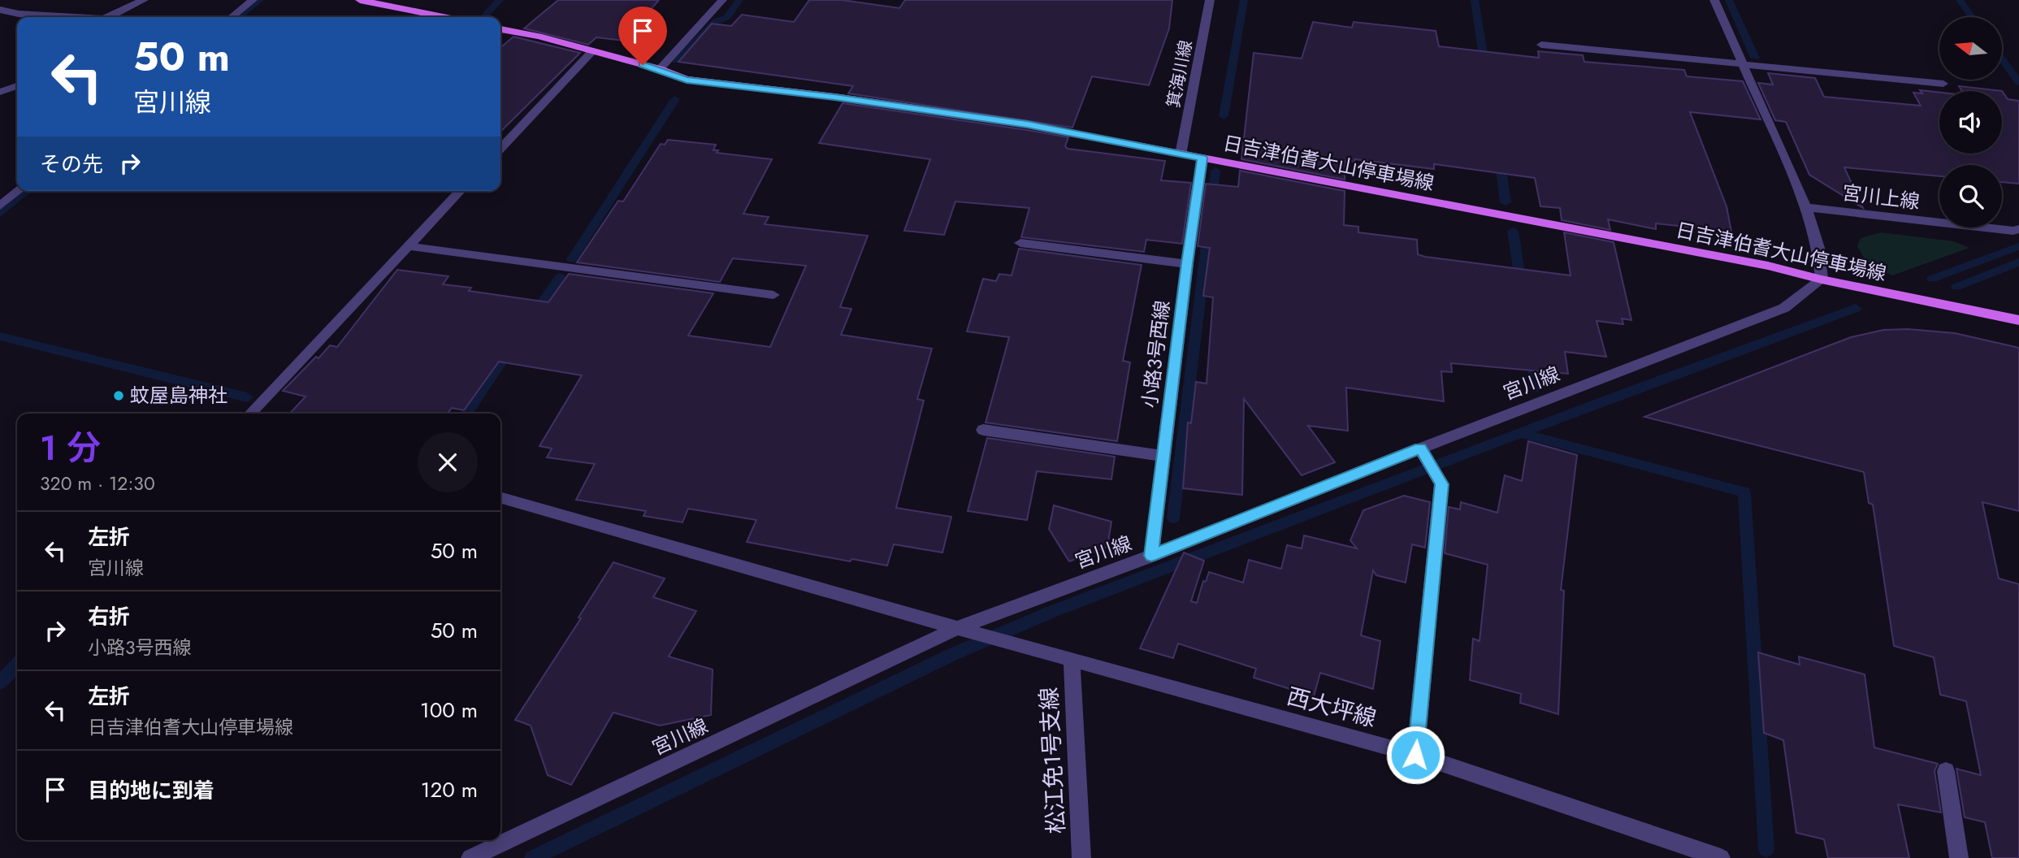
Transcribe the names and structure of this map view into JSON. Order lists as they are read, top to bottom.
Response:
{
  "streets": {
    "main road": ["日吉津伯耆大山停車場線"],
    "street": [
      "箕海川線",
      "宮川上線",
      "小路3号西線",
      "宮川線",
      "西大坪線",
      "松江免1号支線"
    ]
  },
  "crossings": [
    ["箕海川線", "日吉津伯耆大山停車場線"],
    ["日吉津伯耆大山停車場線", "小路3号西線"],
    ["日吉津伯耆大山停車場線", "宮川線"],
    ["小路3号西線", "宮川線"],
    ["宮川線", "西大坪線"],
    ["西大坪線", "松江免1号支線"]
  ],
  "places": ["蚊屋島神社"],
  "north": "left",
  "page": {
    "turn": ["50 m", "宮川線"],
    "then": "その先",
    "heading": ["1 分", "320 m · 12:30"],
    "list": [
      {
        "name": "左折",
        "note": "宮川線",
        "value": "50 m"
      },
      {
        "name": "右折",
        "note": "小路3号西線",
        "value": "50 m"
      },
      {
        "name": "左折",
        "note": "日吉津伯耆大山停車場線",
        "value": "100 m"
      },
      {
        "name": "目的地に到着",
        "value": "120 m"
      }
    ]
  }
}
